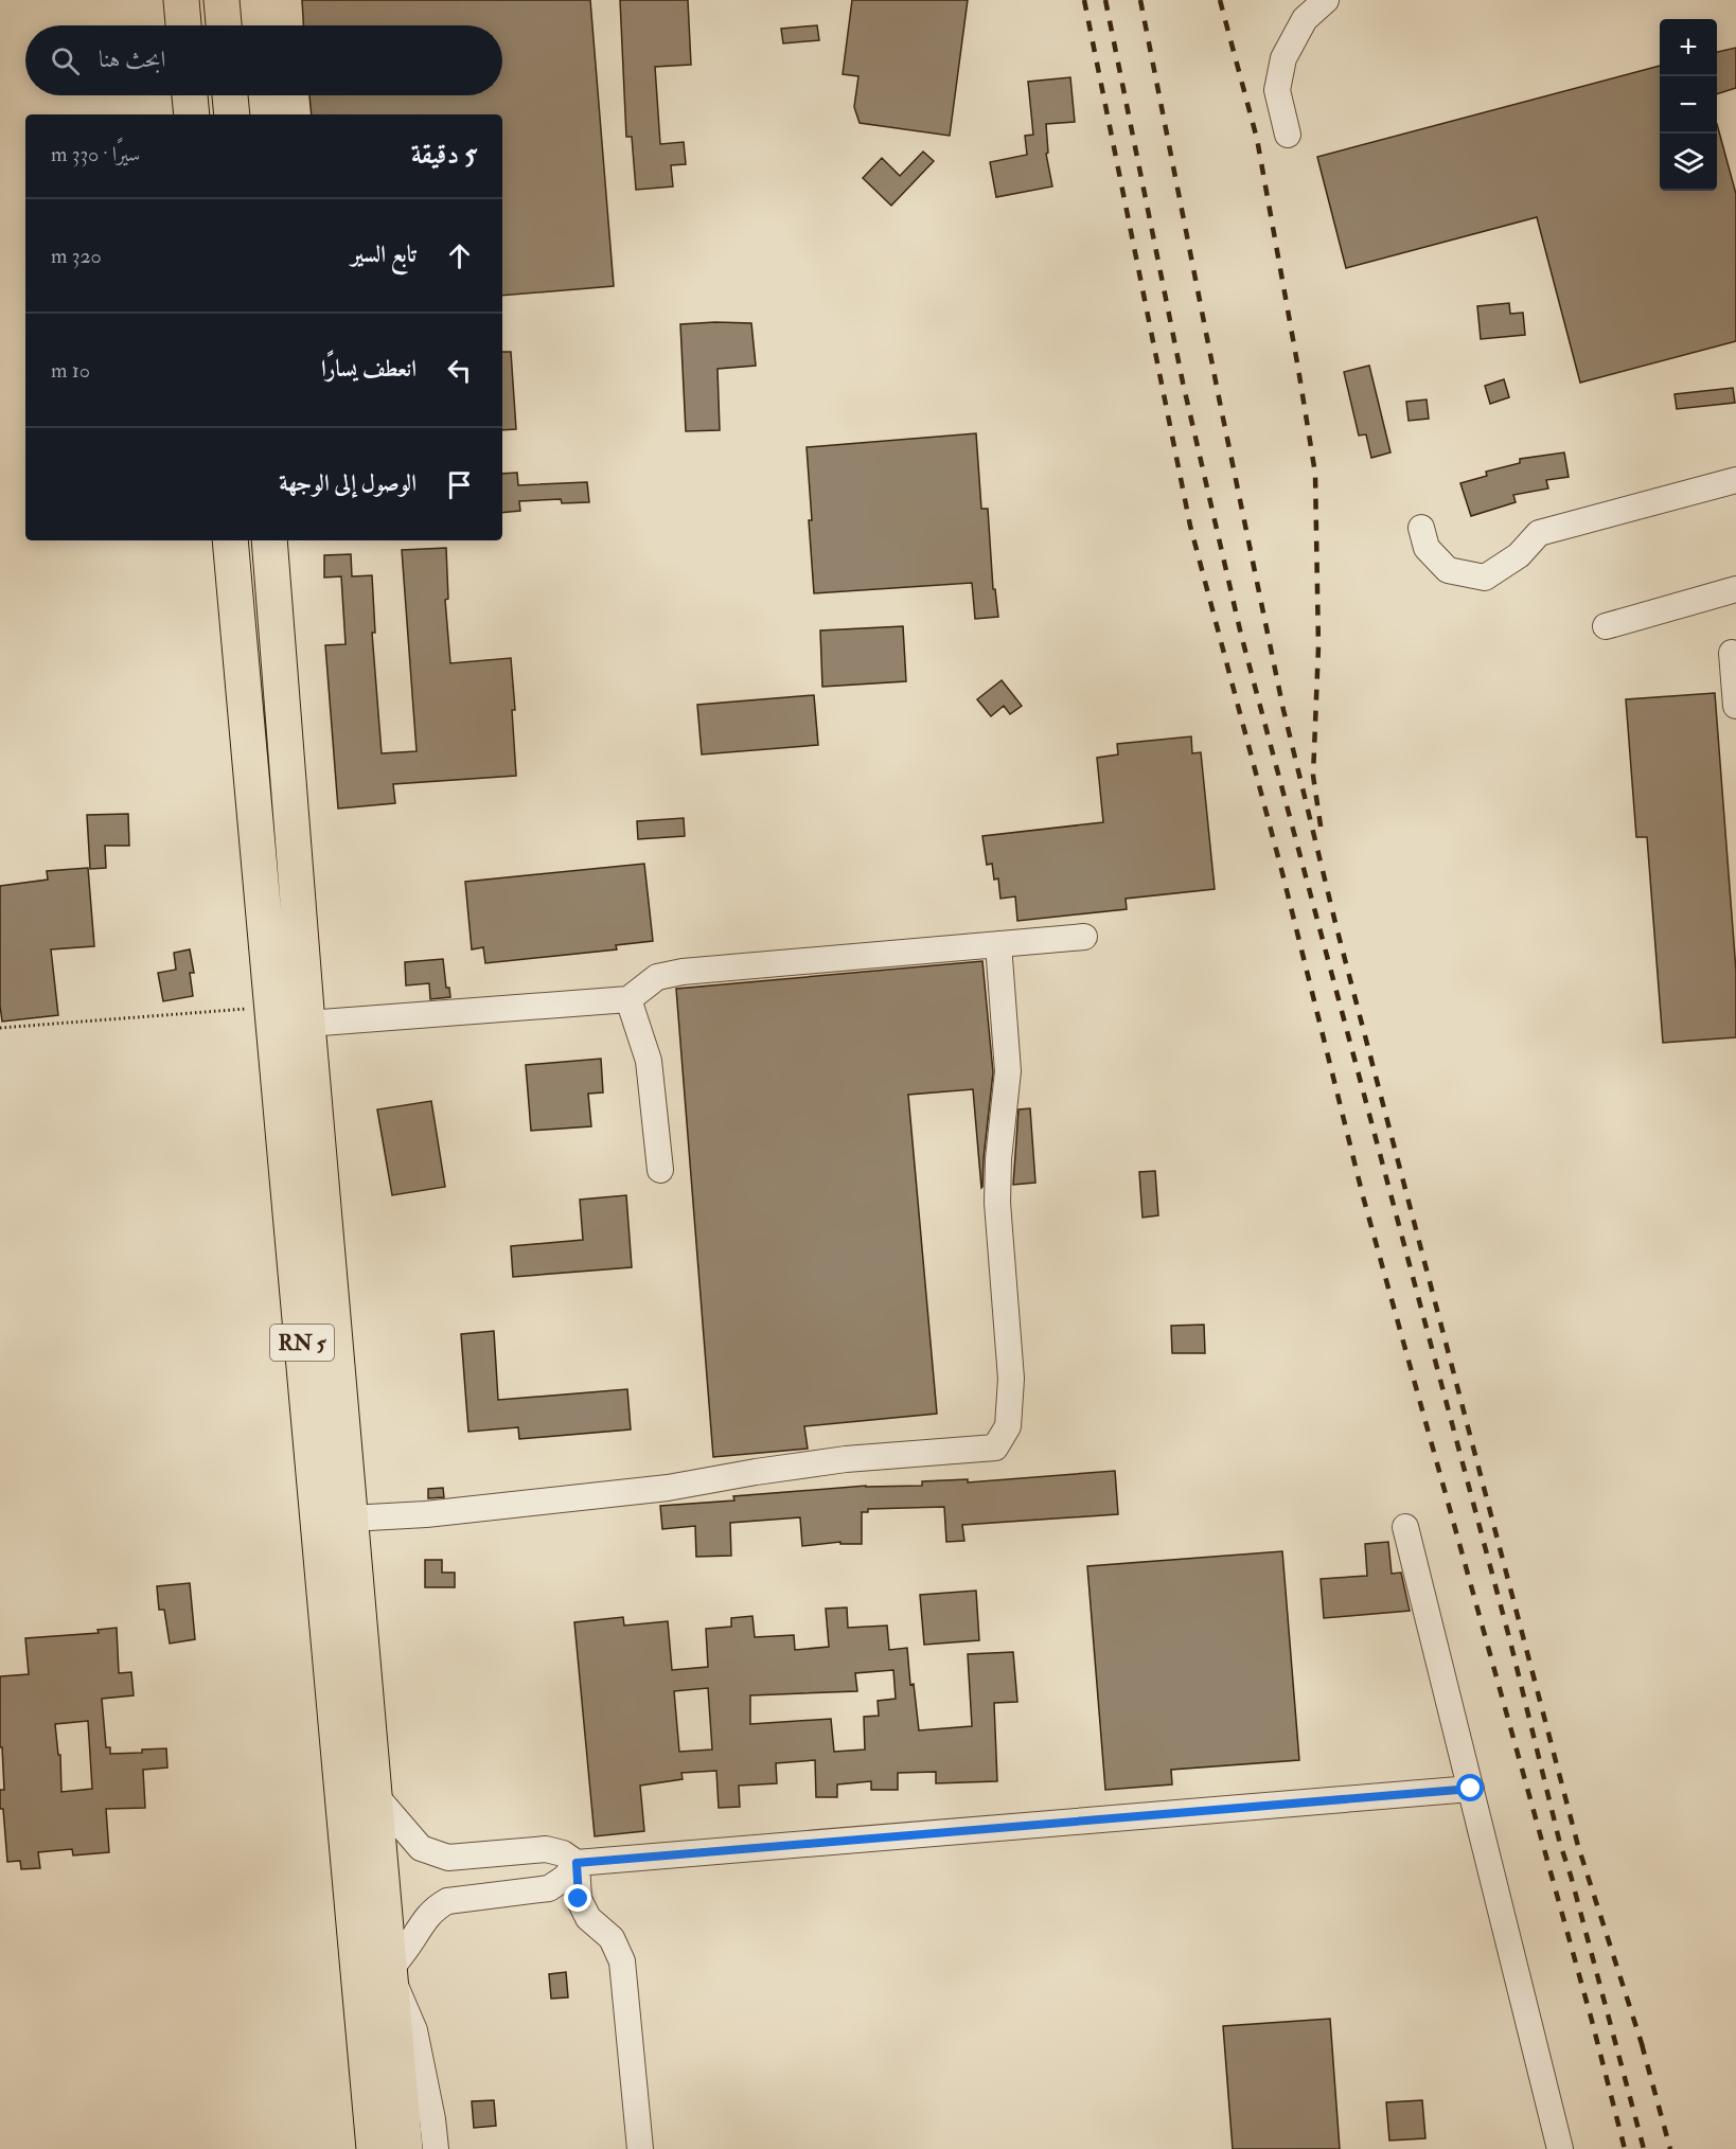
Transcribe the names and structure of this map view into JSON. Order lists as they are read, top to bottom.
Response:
{
  "streets": {
    "highway": ["RN 5"]
  },
  "page": {
    "map_buttons": ["+", "−"],
    "search": "ابحث هنا",
    "heading": ["5 دقيقة", "سيرًا · 330 m"],
    "list": [
      ["تابع السير", "320 m"],
      ["انعطف يسارًا", "10 m"],
      "الوصول إلى الوجهة"
    ]
  }
}
